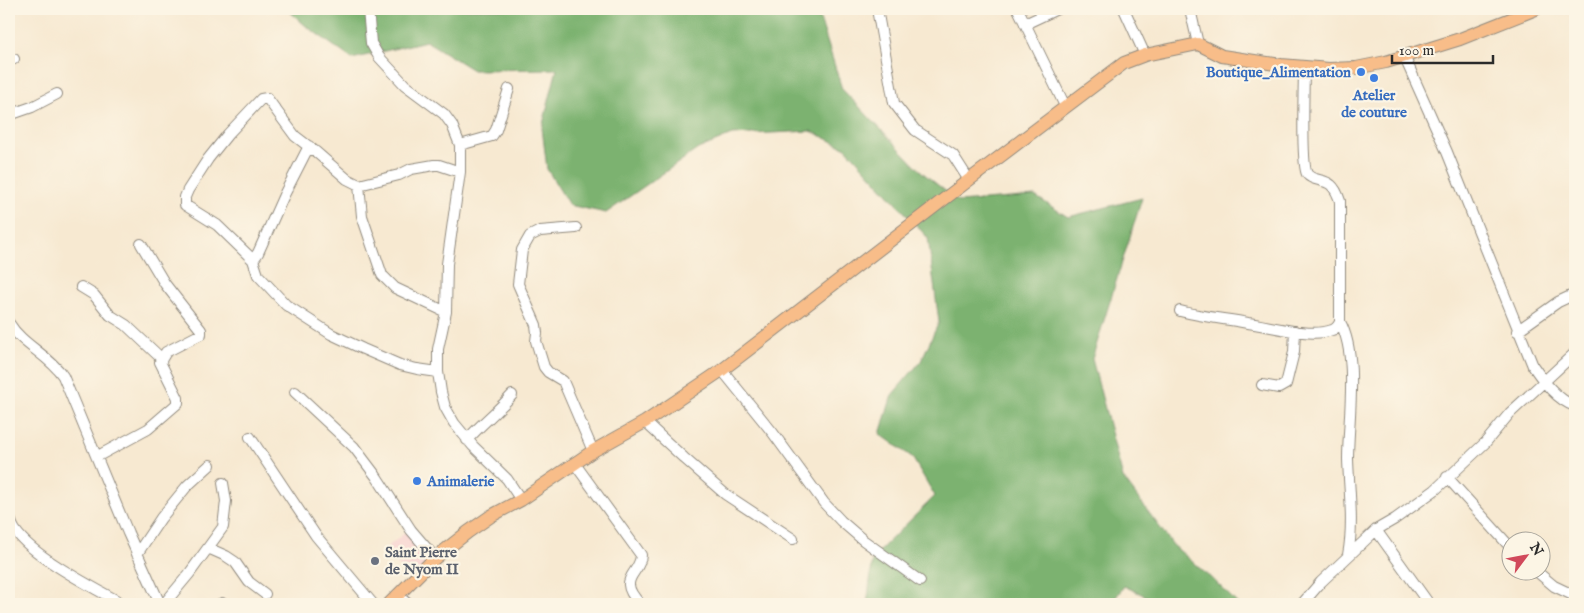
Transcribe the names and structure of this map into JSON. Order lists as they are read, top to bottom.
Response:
{
  "places": [
    "Boutique_Alimentation",
    "Atelier de couture",
    "Animalerie",
    "Saint Pierre de Nyom II"
  ],
  "scale_bar": "100 m",
  "north": "top right"
}
